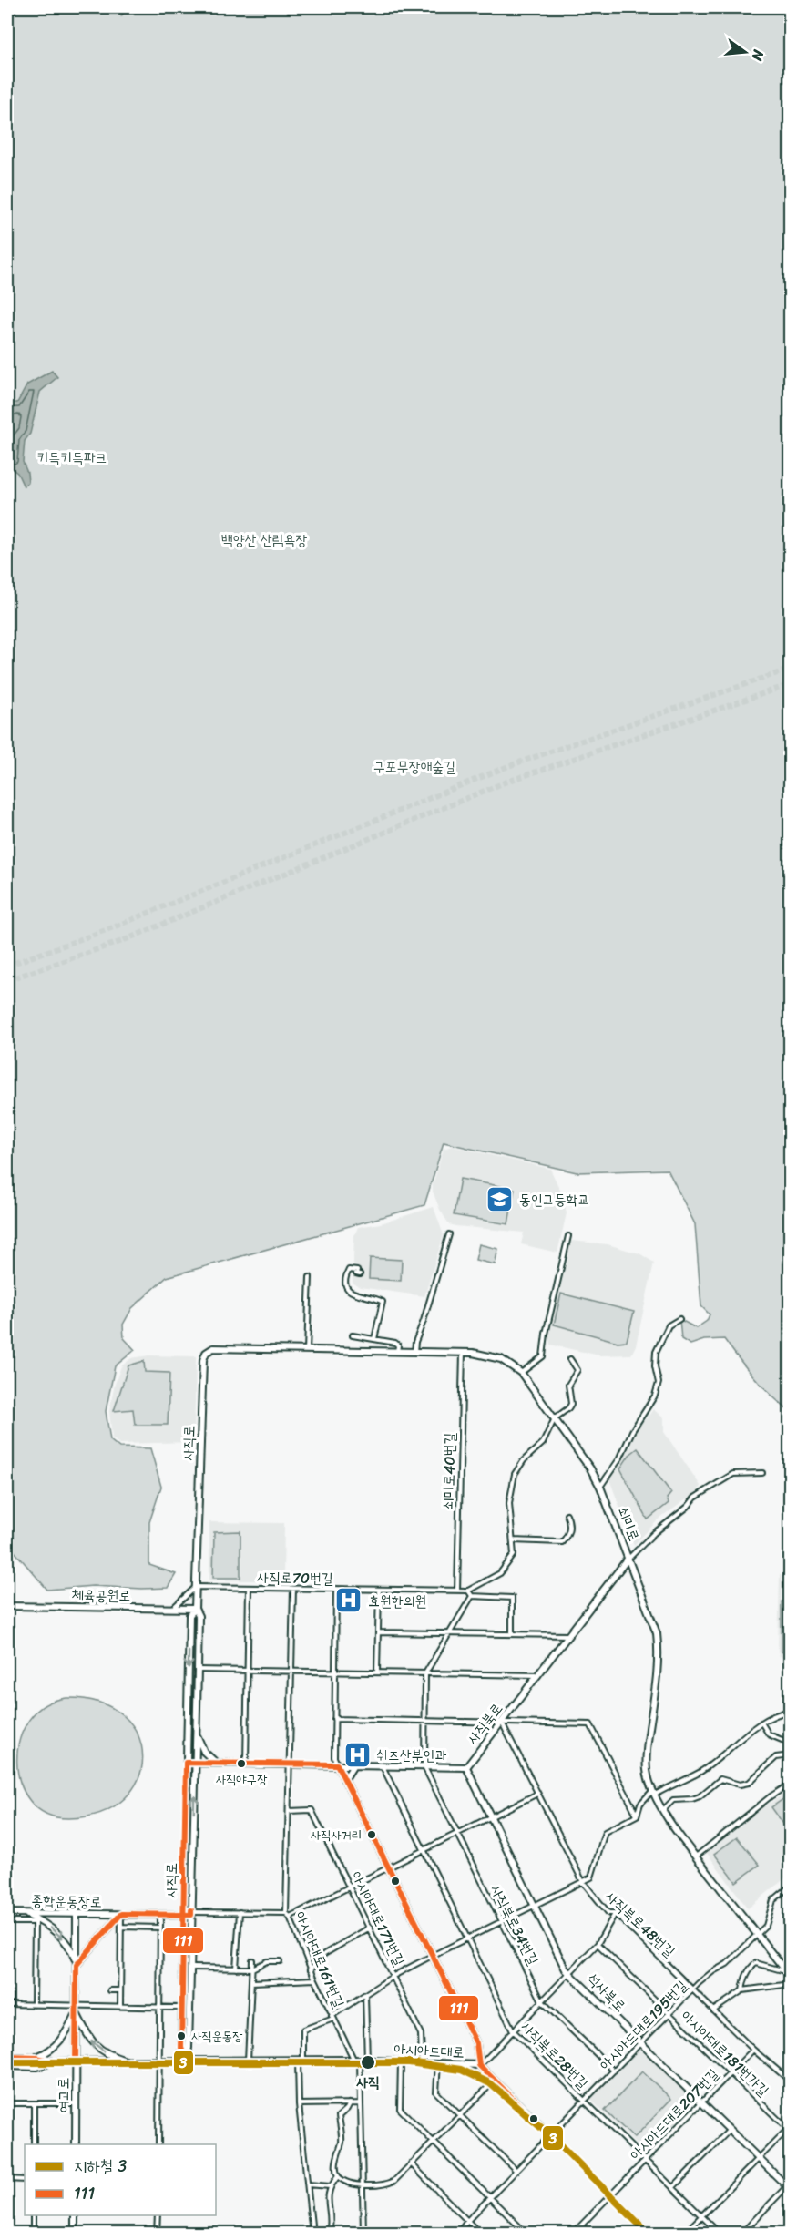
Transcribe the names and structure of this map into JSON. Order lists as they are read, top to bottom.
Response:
{
  "streets": {
    "main road": [
      "사직로",
      "쇠미로",
      "체육공원로",
      "사직북로",
      "종합운동장로",
      "석사북로",
      "아시아드대로",
      "여고로"
    ],
    "street": [
      "쇠미로40번길",
      "사직로70번길",
      "아시아대로171번길",
      "사직북로48번길",
      "사직북로34번길",
      "아시아대로161번길",
      "아시아드대로195번길",
      "아시아대로181번가길",
      "사직북로28번길",
      "아시아드대로207번길"
    ]
  },
  "crossings": [
    ["사직로", "쇠미로"],
    ["사직로", "사직로70번길"],
    ["사직로", "체육공원로"],
    ["사직로", "종합운동장로"],
    ["사직로", "아시아드대로"],
    ["쇠미로40번길", "쇠미로"],
    ["쇠미로40번길", "사직로70번길"],
    ["쇠미로", "사직북로"],
    ["쇠미로", "아시아드대로195번길"],
    ["사직로70번길", "아시아대로161번길"],
    ["사직북로", "사직북로48번길"],
    ["사직북로", "석사북로"],
    ["종합운동장로", "여고로"],
    ["아시아대로171번길", "아시아대로161번길"],
    ["아시아대로171번길", "아시아드대로"],
    ["사직북로48번길", "아시아드대로195번길"],
    ["사직북로48번길", "아시아드대로207번길"],
    ["사직북로34번길", "아시아드대로195번길"],
    ["아시아대로161번길", "아시아드대로"],
    ["석사북로", "아시아드대로195번길"],
    ["석사북로", "아시아드대로207번길"],
    ["아시아드대로195번길", "아시아드대로"],
    ["아시아드대로195번길", "아시아대로181번가길"],
    ["아시아드대로195번길", "사직북로28번길"],
    ["아시아드대로", "여고로"],
    ["아시아드대로", "아시아드대로207번길"],
    ["아시아대로181번가길", "아시아드대로207번길"],
    ["사직북로28번길", "아시아드대로207번길"]
  ],
  "parks": ["키득키득파크", "백양산 산림욕장", "구포무장애숲길"],
  "places": {
    "school or university": ["동인고등학교"],
    "hospital": ["효원한의원", "쉬즈산부인과"],
    "other": [
      "사직야구장",
      "사직사거리",
      "사직운동장",
      "사직"
    ]
  },
  "lines": ["transit line 111", "metro line 3"],
  "legend": ["지하철 3", "111"],
  "north": "right"
}
